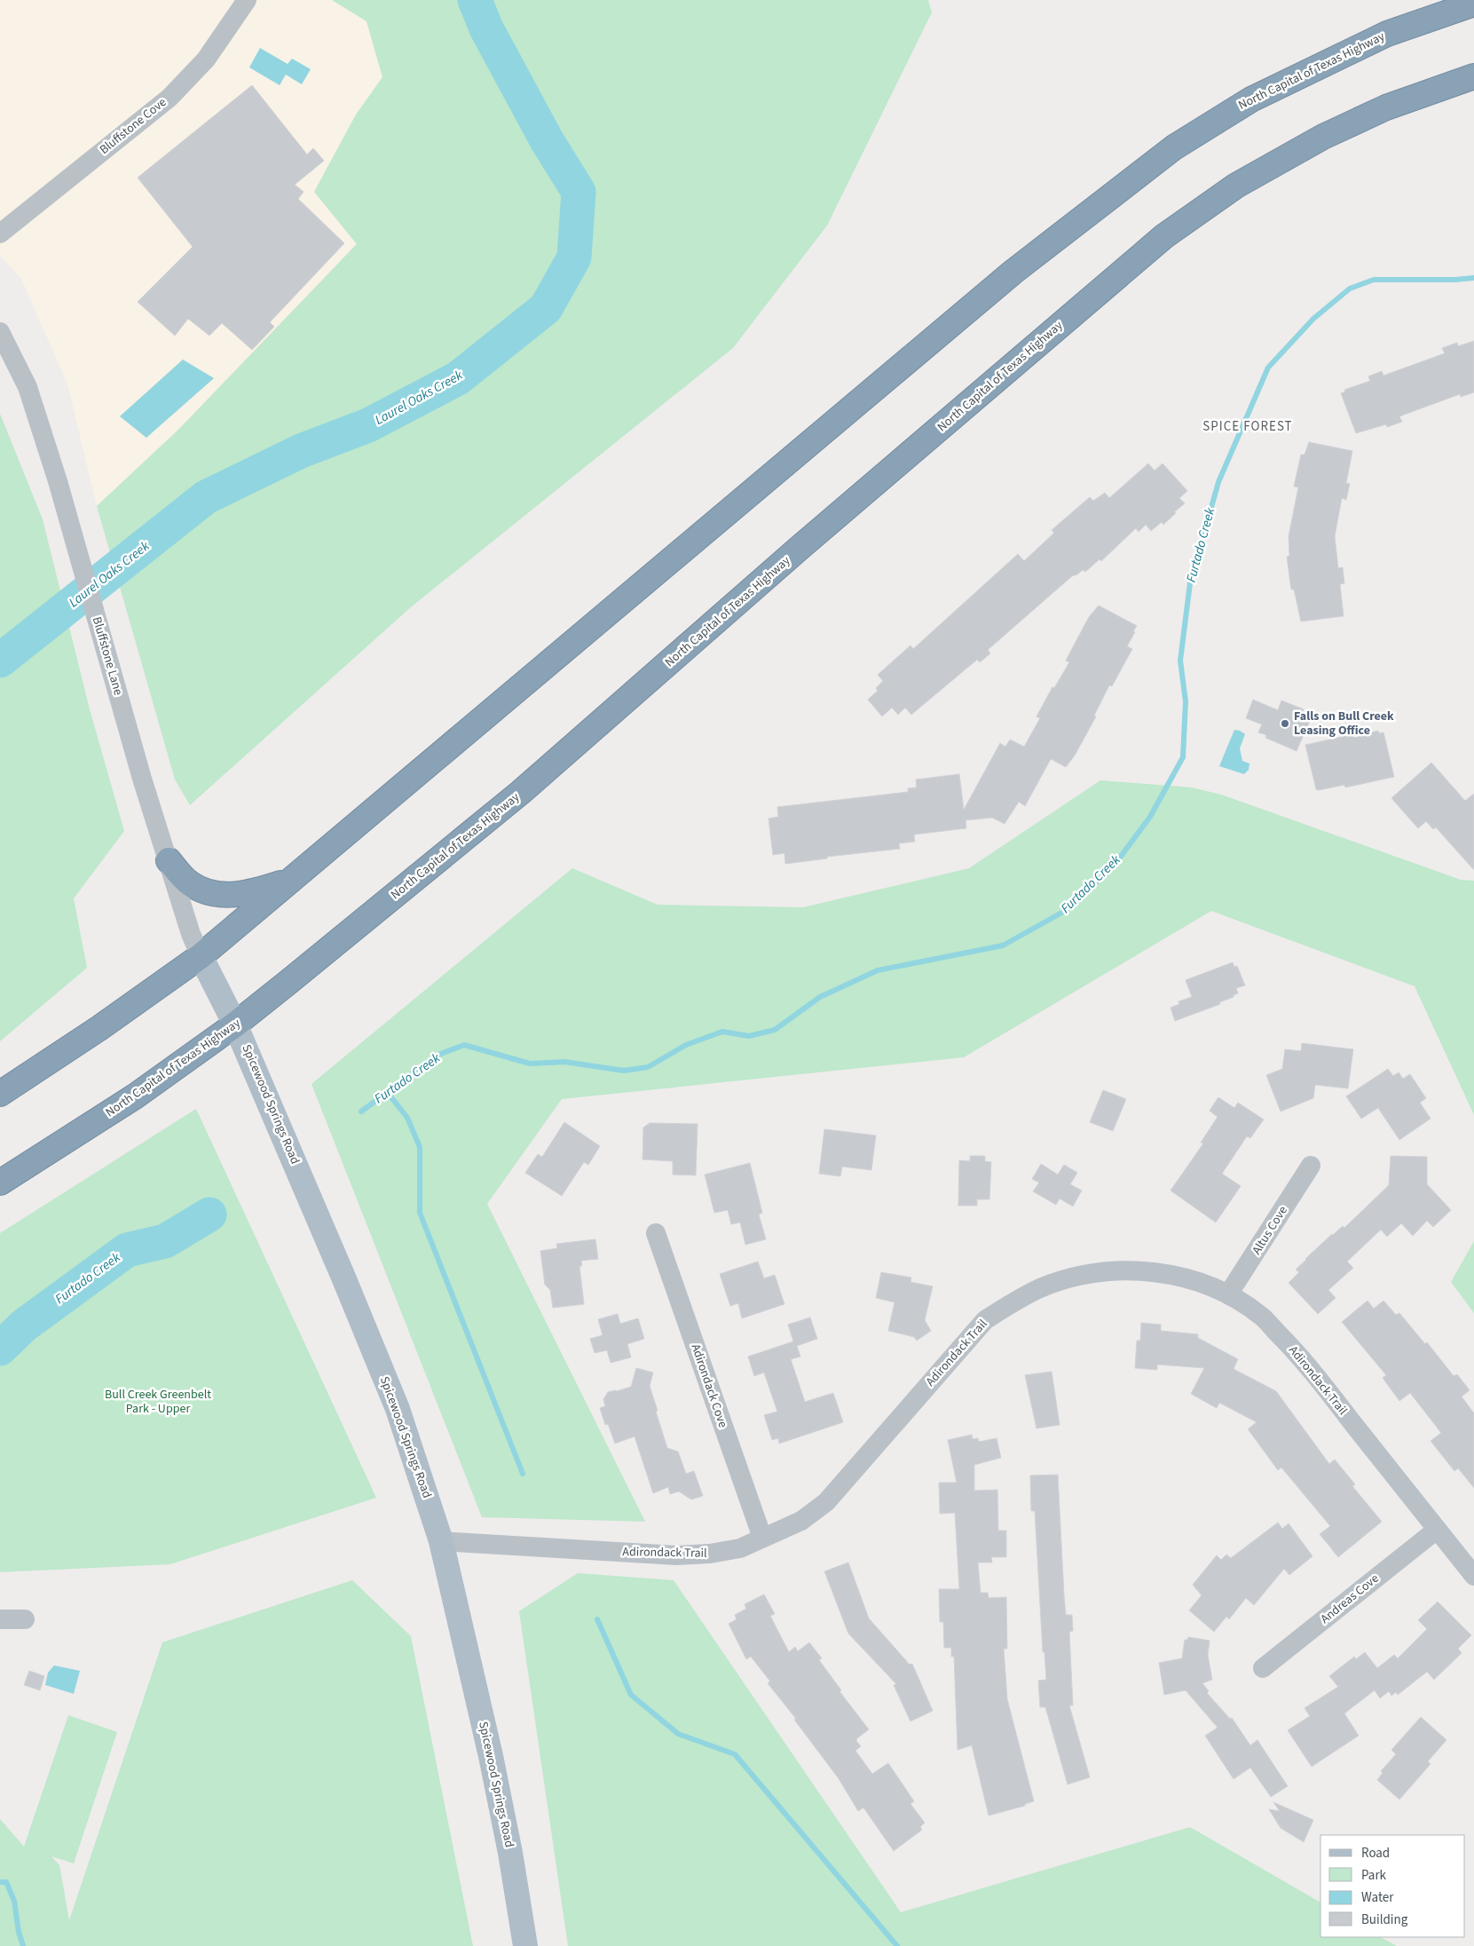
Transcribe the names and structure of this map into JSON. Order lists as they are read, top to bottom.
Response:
{
  "streets": {
    "highway": ["North Capital of Texas Highway"],
    "main road": ["Spicewood Springs Road"],
    "street": [
      "Bluffstone Cove",
      "Bluffstone Lane",
      "Altus Cove",
      "Adirondack Trail",
      "Adirondack Cove",
      "Andreas Cove"
    ]
  },
  "crossings": [
    ["North Capital of Texas Highway", "Bluffstone Lane"],
    ["North Capital of Texas Highway", "Spicewood Springs Road"],
    ["Bluffstone Lane", "Spicewood Springs Road"],
    ["Spicewood Springs Road", "Adirondack Trail"],
    ["Altus Cove", "Adirondack Trail"],
    ["Adirondack Trail", "Adirondack Cove"],
    ["Adirondack Trail", "Andreas Cove"]
  ],
  "districts": ["SPICE FOREST"],
  "water": ["Laurel Oaks Creek", "Furtado Creek"],
  "parks": ["Bull Creek Greenbelt Park - Upper"],
  "places": ["Falls on Bull Creek Leasing Office"],
  "legend": [
    "Road",
    "Park",
    "Water",
    "Building"
  ]
}
